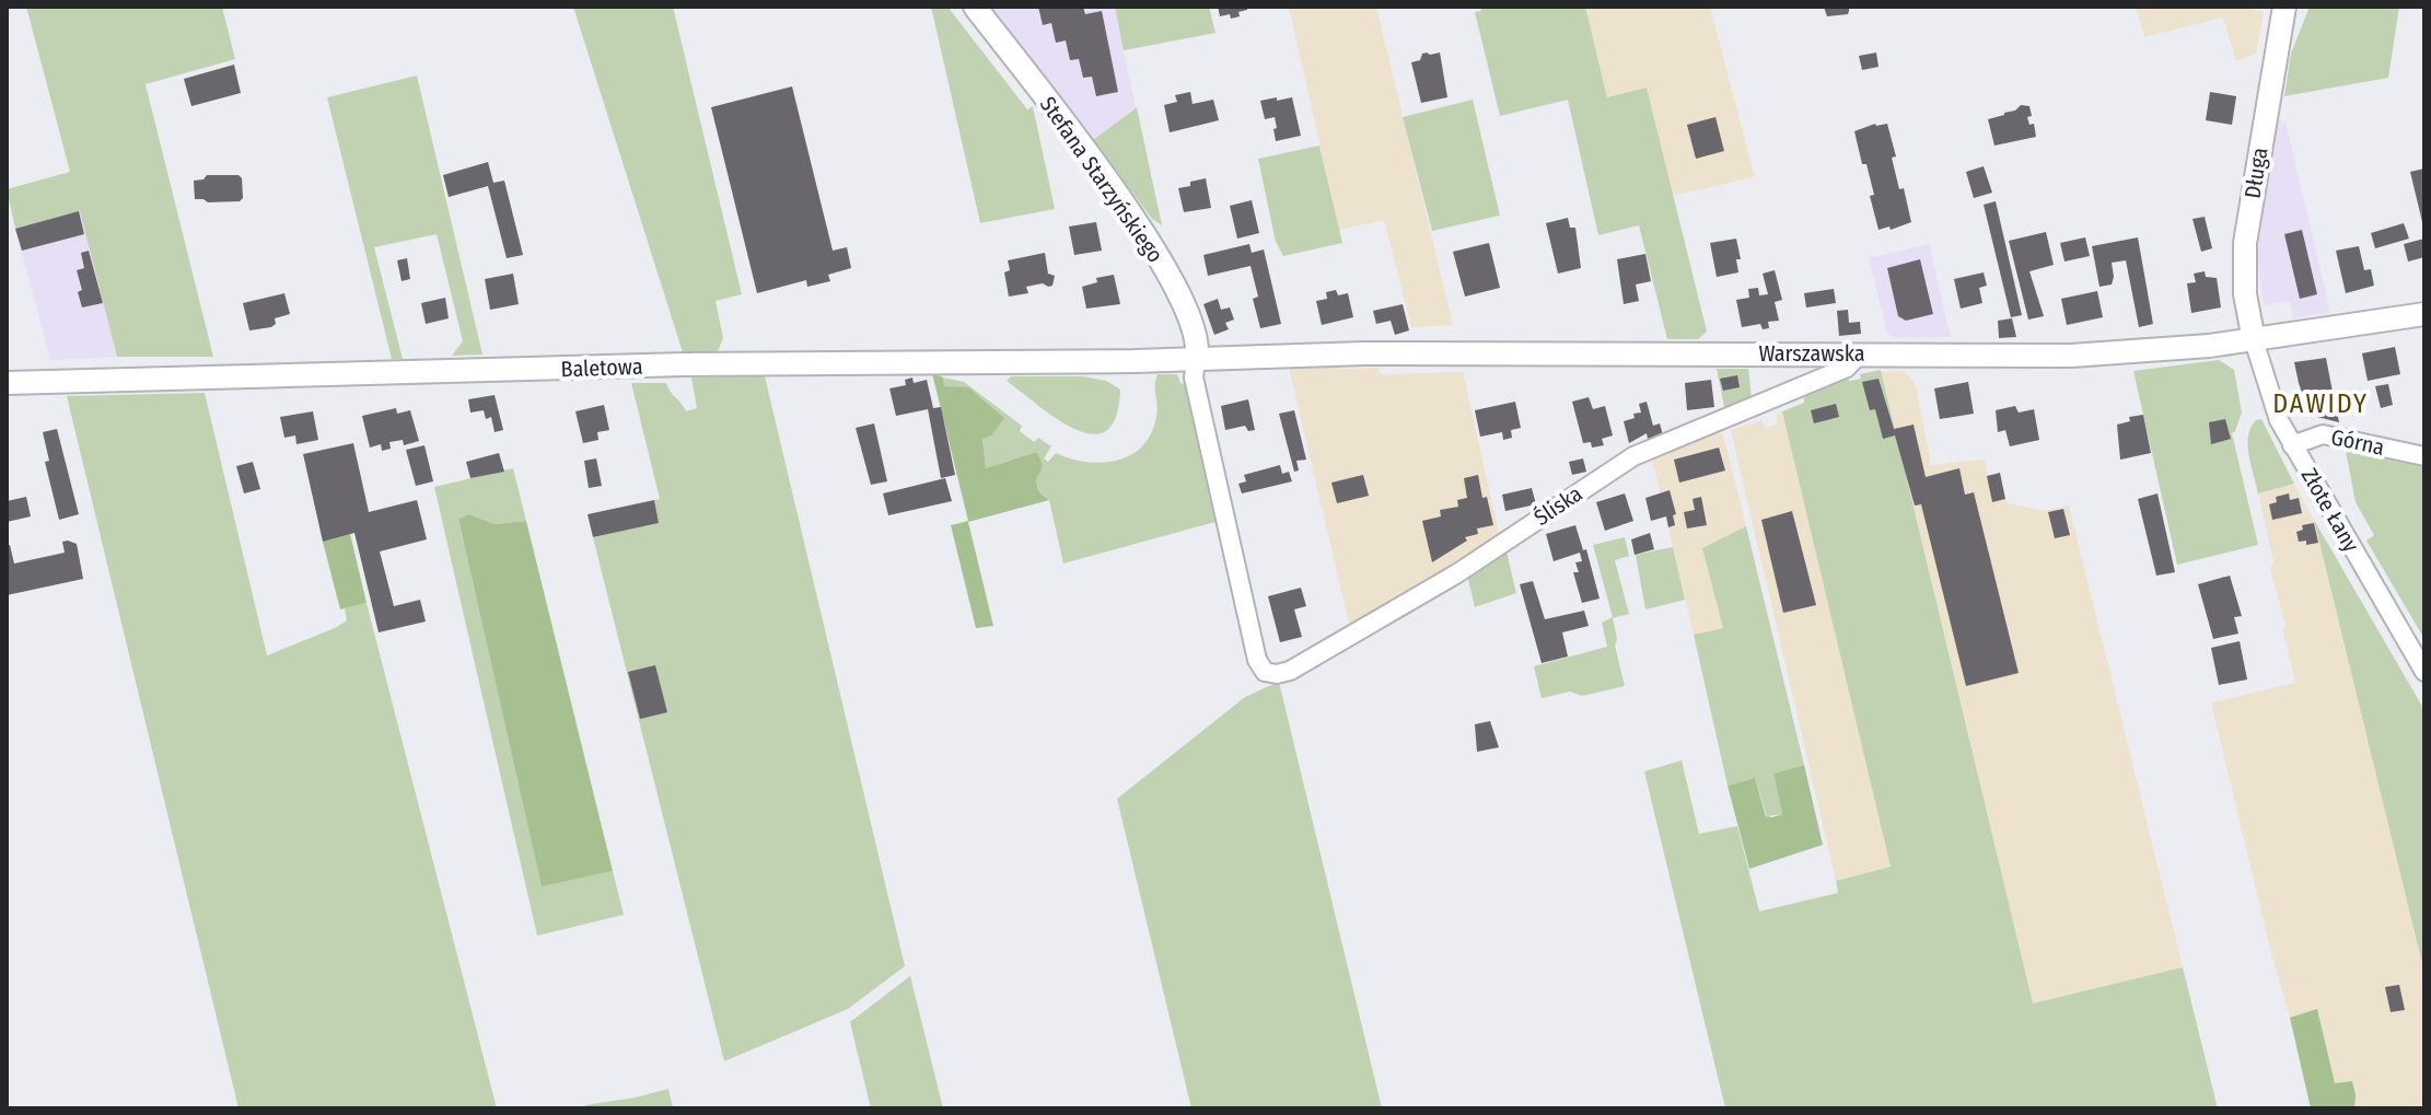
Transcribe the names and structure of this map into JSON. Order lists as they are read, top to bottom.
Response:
{
  "streets": {
    "street": [
      "Długa",
      "Stefana Starzyńskiego",
      "Warszawska",
      "Baletowa",
      "Górna",
      "Śliska",
      "Złote Łany"
    ]
  },
  "crossings": [
    ["Długa", "Warszawska"],
    ["Długa", "Złote Łany"],
    ["Stefana Starzyńskiego", "Warszawska"],
    ["Stefana Starzyńskiego", "Baletowa"],
    ["Stefana Starzyńskiego", "Śliska"],
    ["Warszawska", "Baletowa"],
    ["Warszawska", "Śliska"],
    ["Warszawska", "Złote Łany"],
    ["Górna", "Złote Łany"]
  ],
  "districts": ["DAWIDY"]
}
